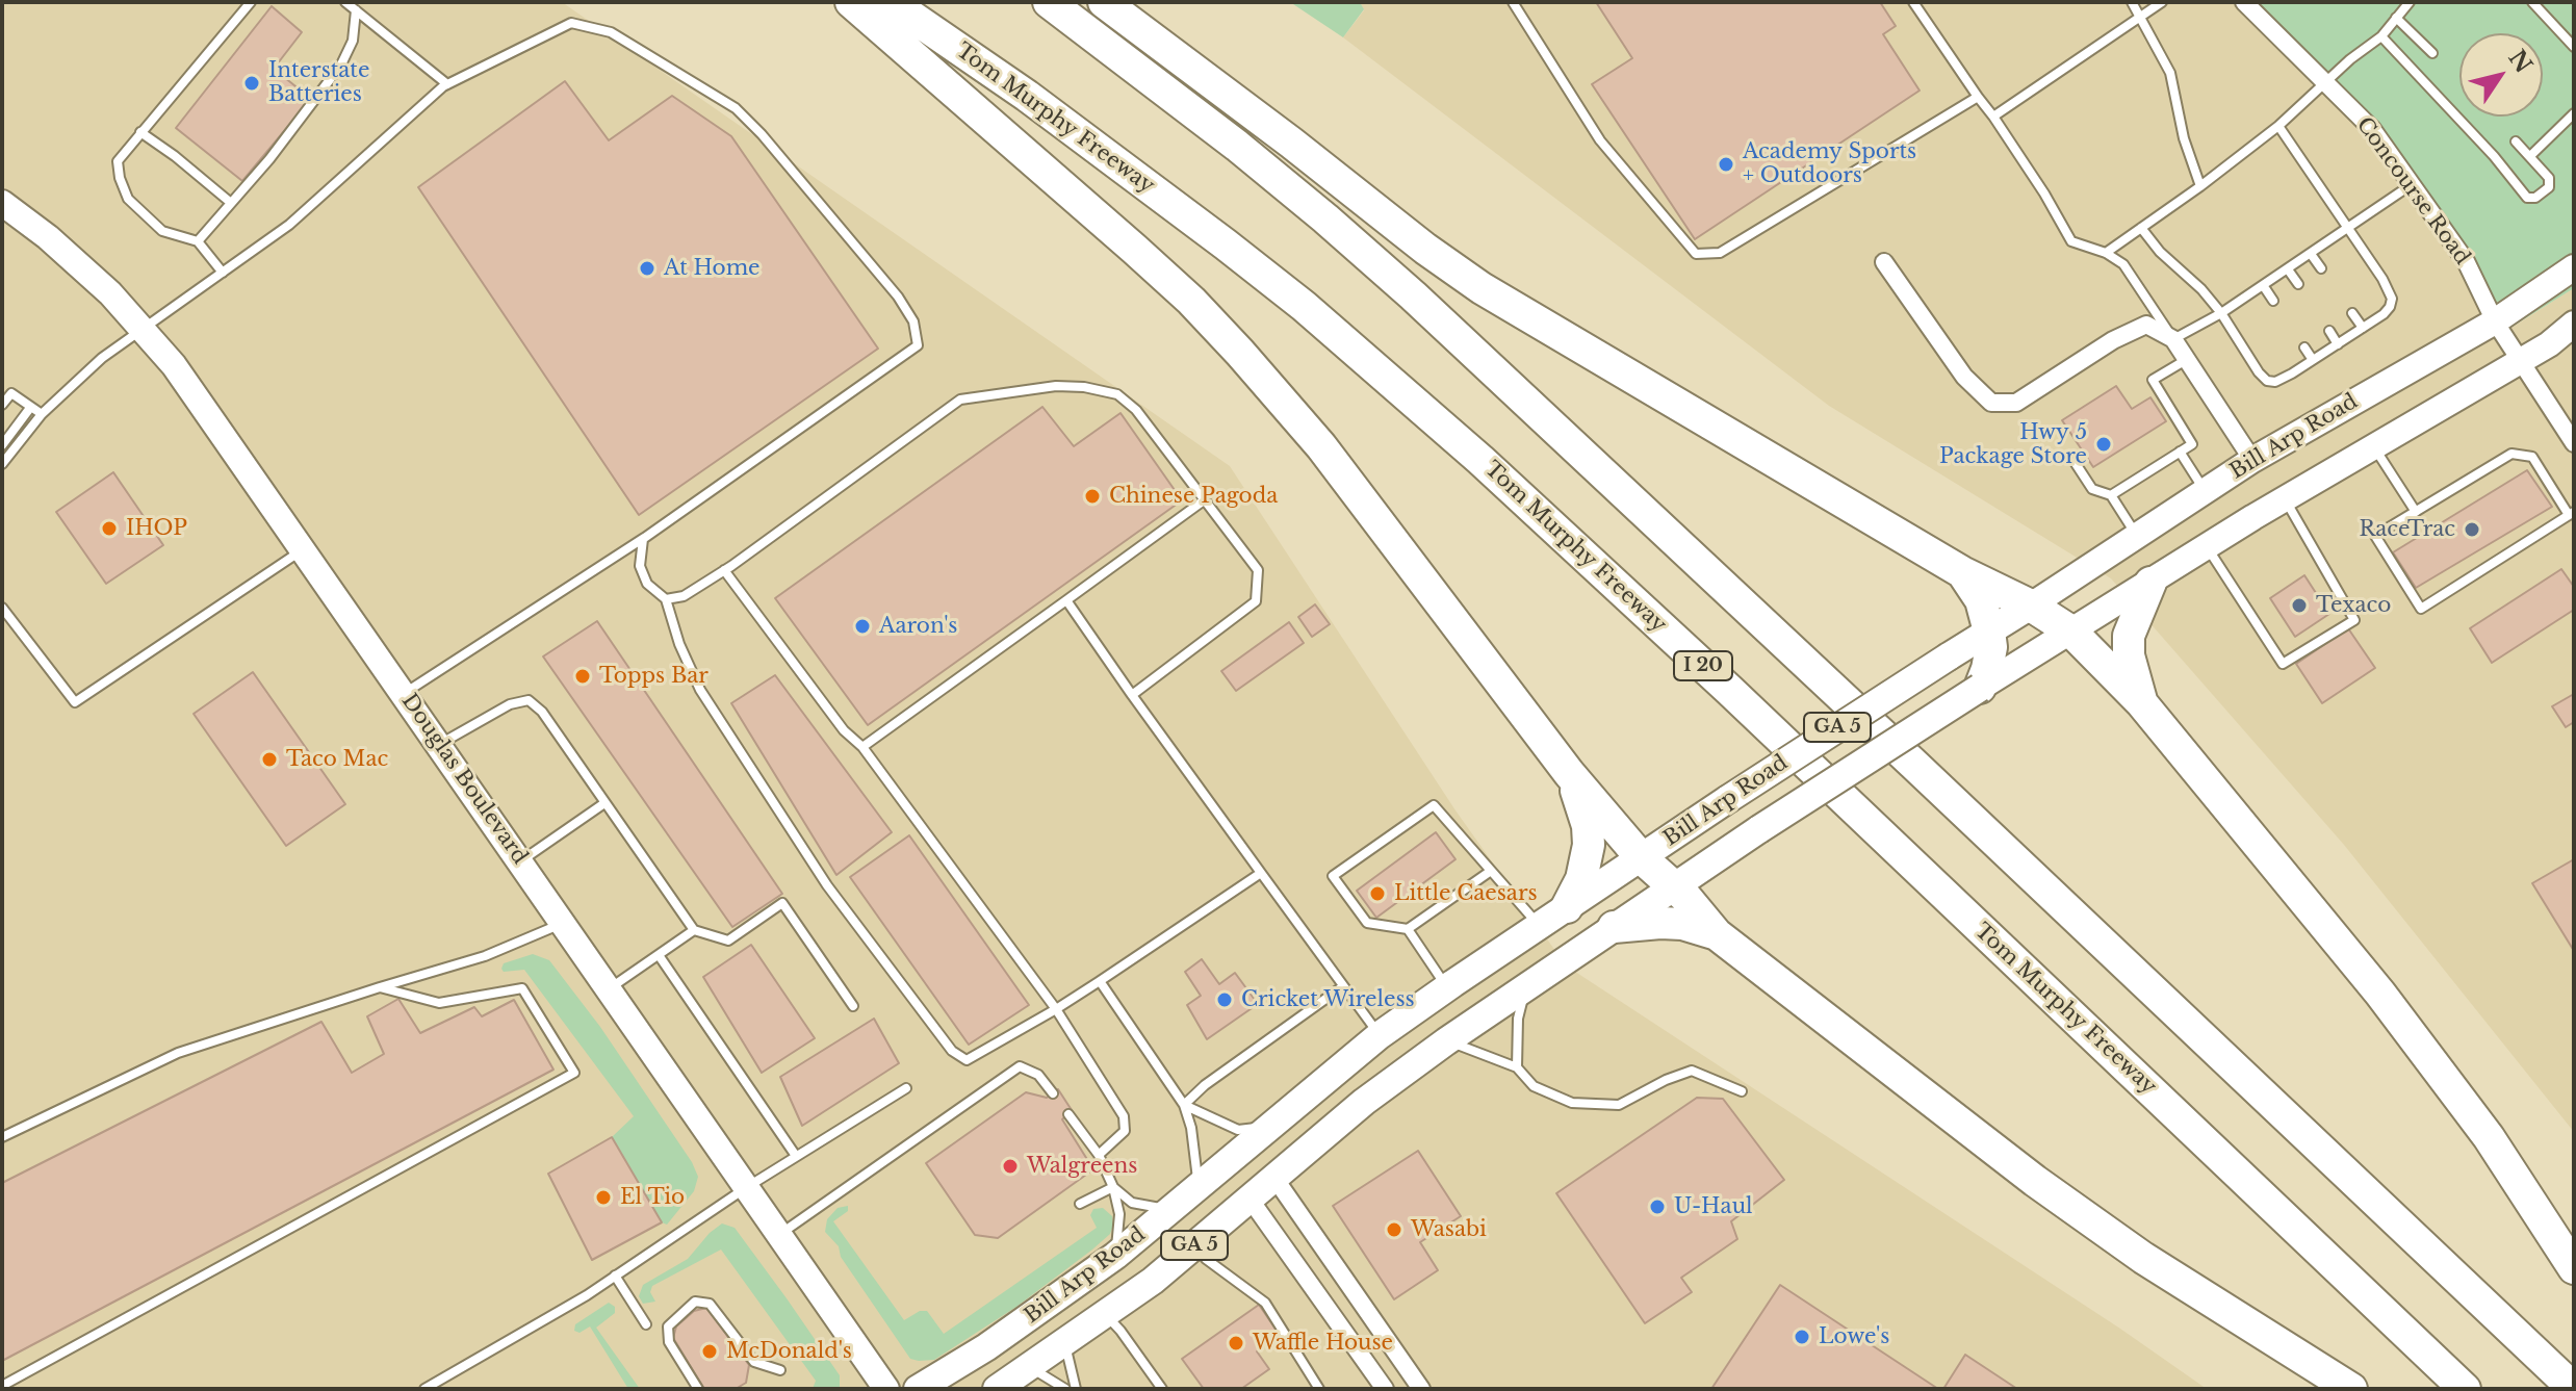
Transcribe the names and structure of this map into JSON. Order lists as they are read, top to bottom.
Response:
{
  "streets": {
    "highway": ["Tom Murphy Freeway", "I 20"],
    "main road": ["Bill Arp Road", "GA 5", "Douglas Boulevard"],
    "street": ["Concourse Road"]
  },
  "crossings": [
    ["Concourse Road", "Bill Arp Road"]
  ],
  "places": [
    "Interstate Batteries",
    "Academy Sports + Outdoors",
    "At Home",
    "Hwy 5 Package Store",
    "Chinese Pagoda",
    "IHOP",
    "RaceTrac",
    "Texaco",
    "Aaron's",
    "Topps Bar",
    "Taco Mac",
    "Little Caesars",
    "Cricket Wireless",
    "Walgreens",
    "El Tio",
    "U-Haul",
    "Wasabi",
    "Lowe's",
    "Waffle House",
    "McDonald's"
  ],
  "north": "top right"
}
